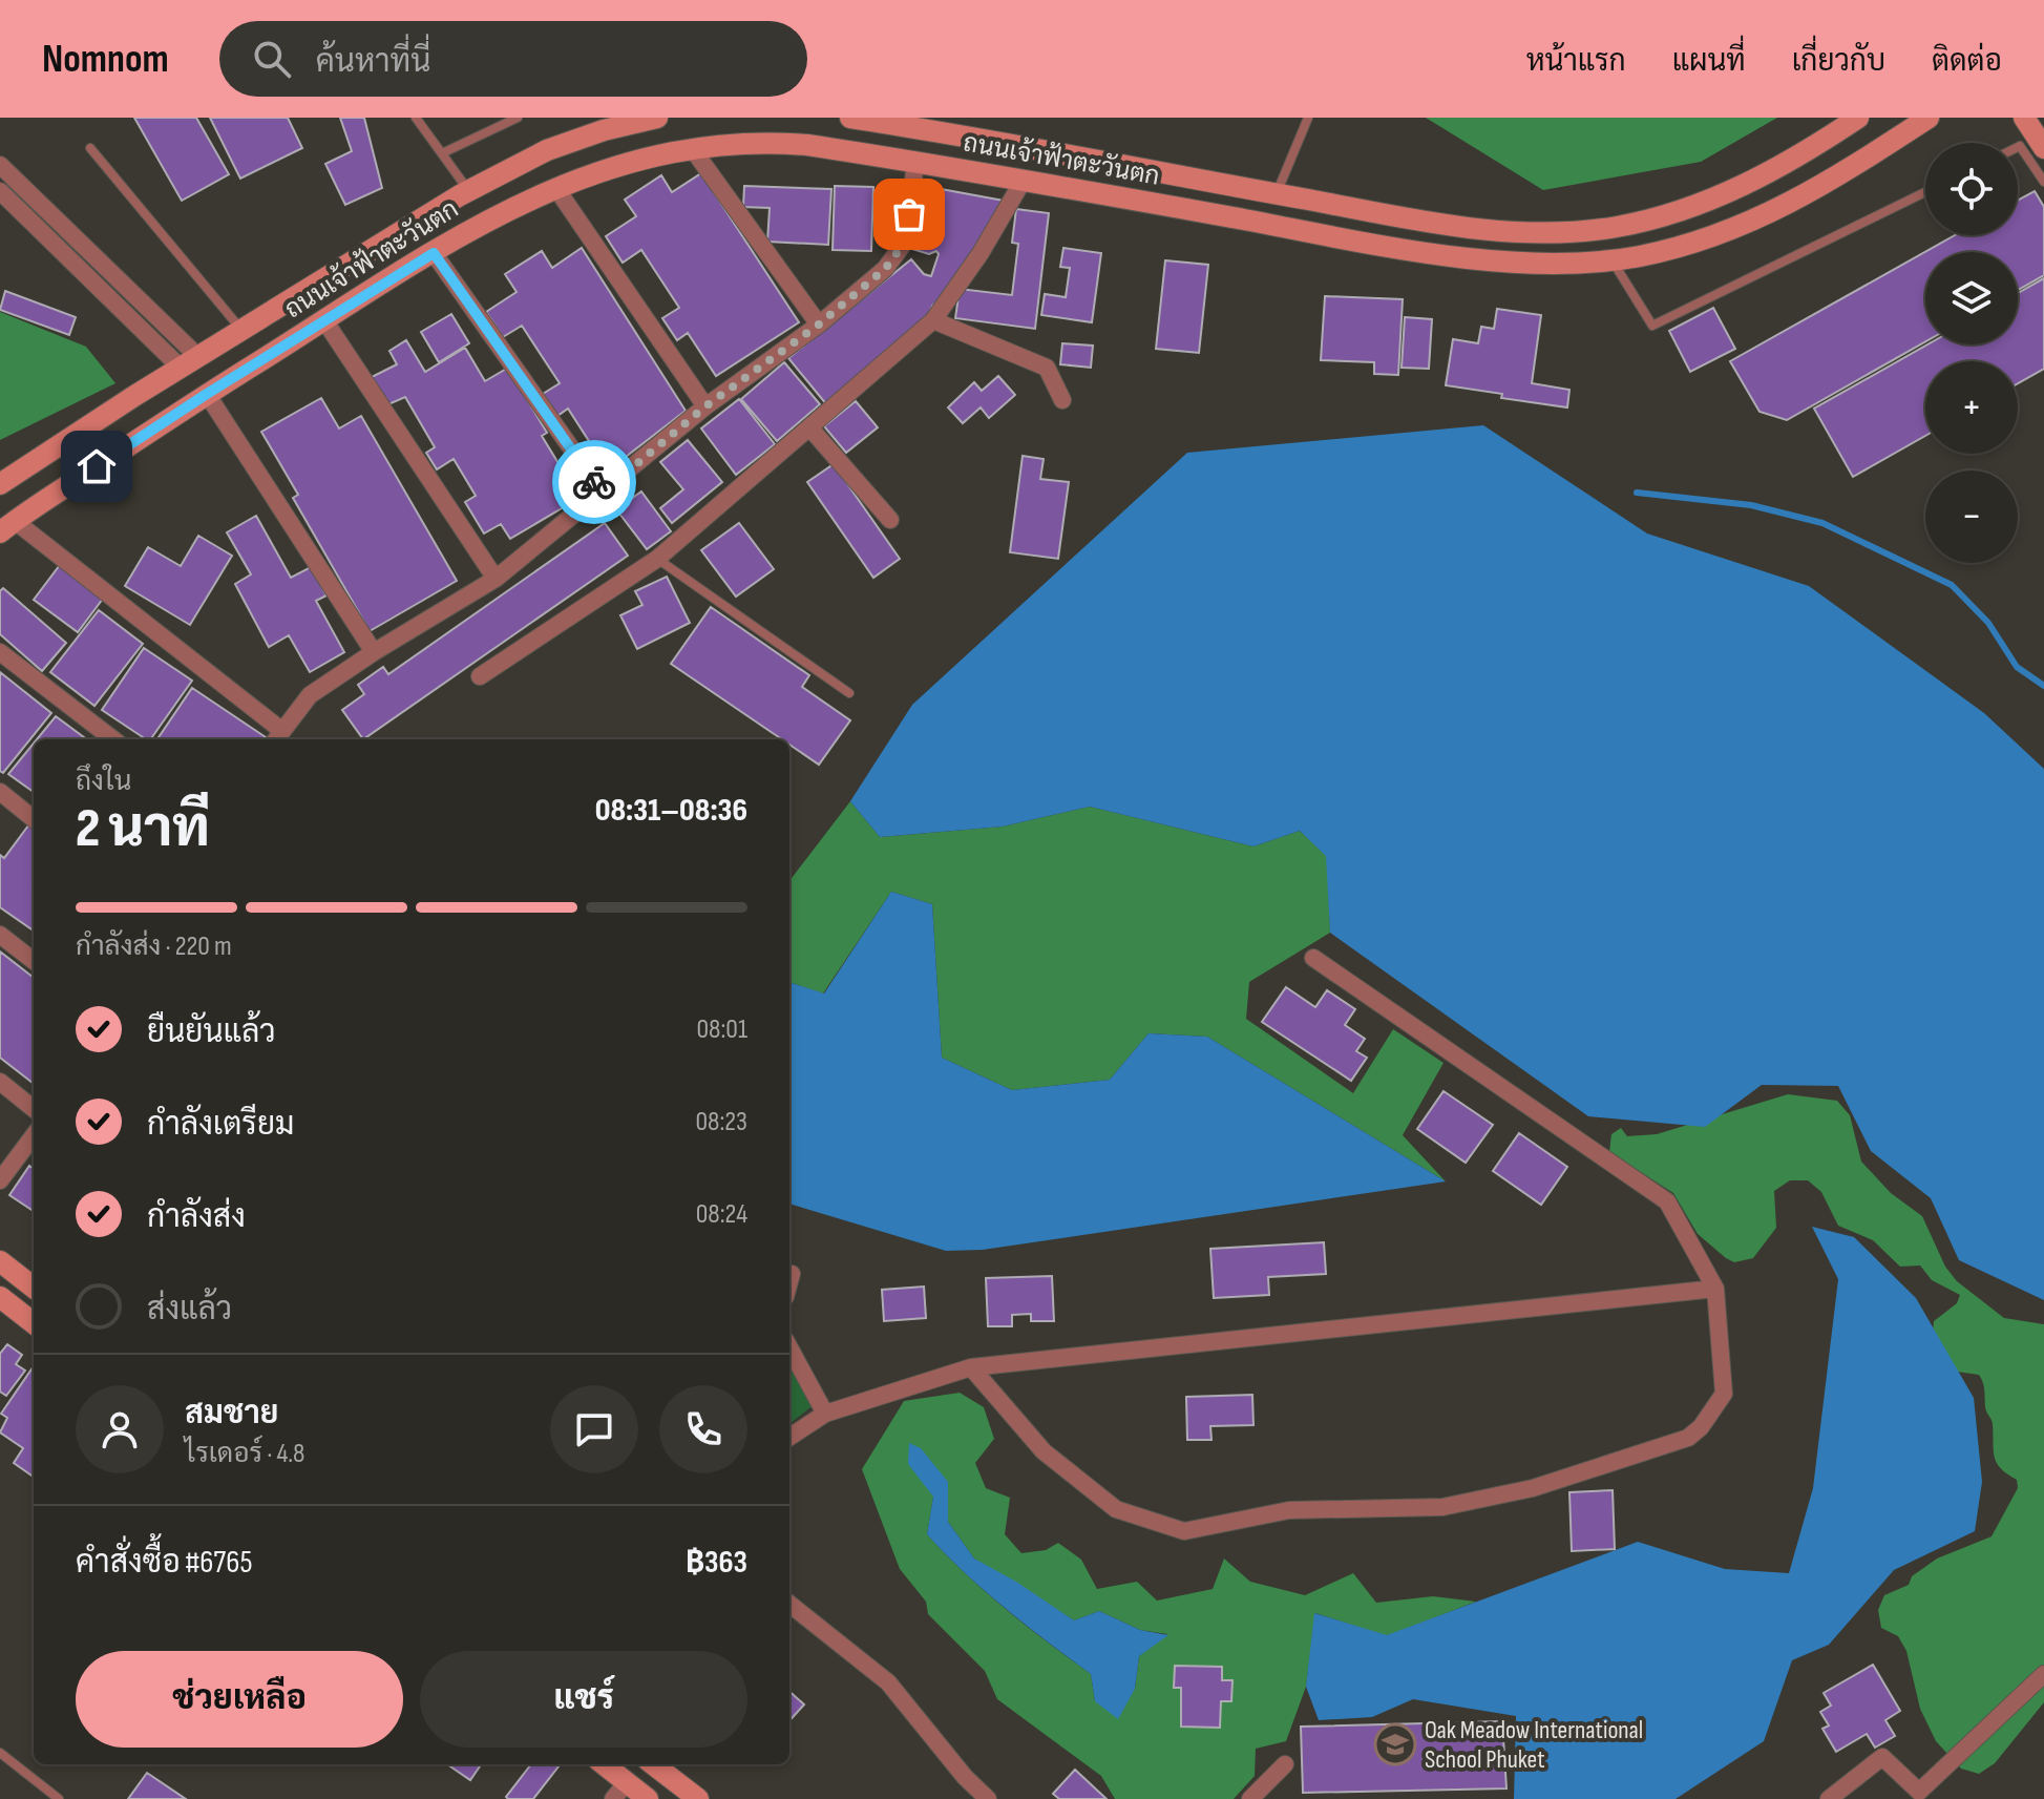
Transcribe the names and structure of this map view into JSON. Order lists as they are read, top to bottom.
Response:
{
  "streets": {
    "main road": ["ถนนเจ้าฟ้าตะวันตก"]
  },
  "places": {
    "school or university": ["Oak Meadow International School Phuket"]
  },
  "page": {
    "header": "Nomnom",
    "search": "ค้นหาที่นี่",
    "nav": [
      "หน้าแรก",
      "แผนที่",
      "เกี่ยวกับ",
      "ติดต่อ"
    ],
    "map_buttons": ["+", "−"],
    "heading": ["2 นาที", "ถึงใน", "08:31–08:36"],
    "panel": [
      "สมชาย",
      "ไรเดอร์ · 4.8",
      "คำสั่งซื้อ #6765",
      "฿363"
    ],
    "bar": "กำลังส่ง · 220 m",
    "list": [
      ["ยืนยันแล้ว", "08:01"],
      ["กำลังเตรียม", "08:23"],
      ["กำลังส่ง", "08:24"],
      "ส่งแล้ว"
    ],
    "buttons": ["ช่วยเหลือ", "แชร์"]
  }
}
